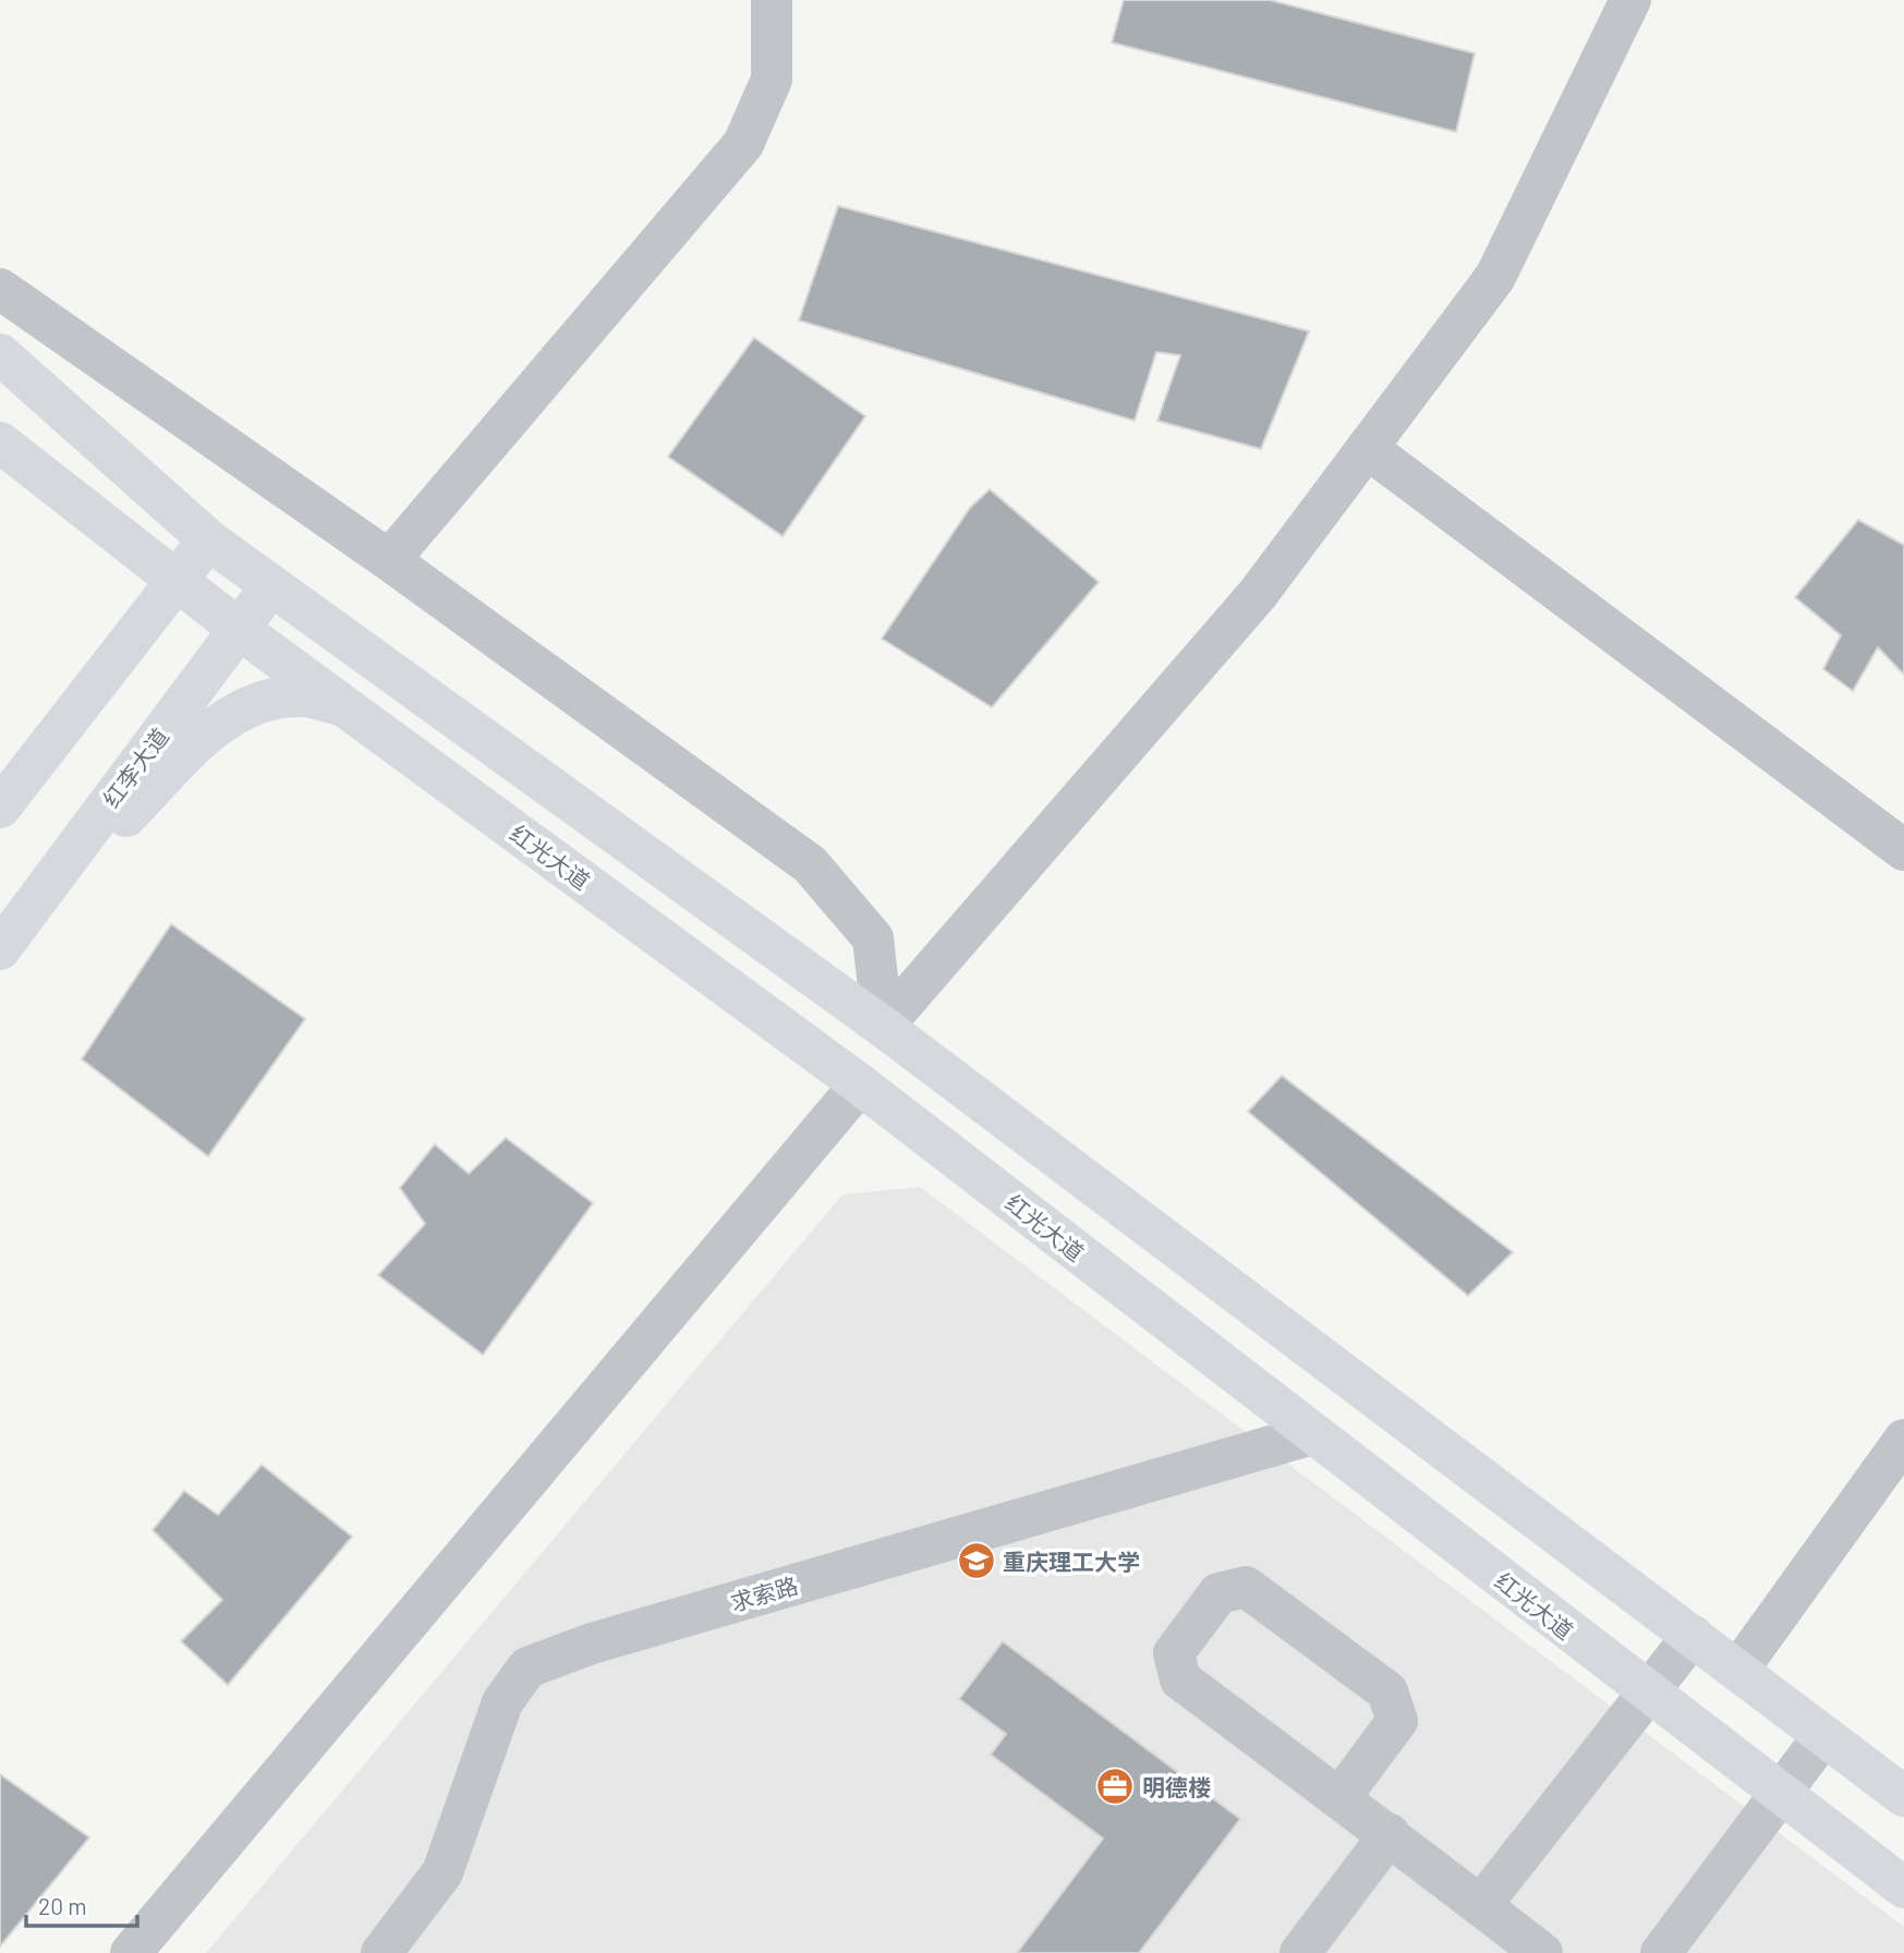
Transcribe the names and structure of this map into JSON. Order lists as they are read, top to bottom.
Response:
{
  "streets": {
    "main road": ["红李大道", "红光大道"],
    "street": ["求索路"]
  },
  "crossings": [
    ["红李大道", "红光大道"],
    ["红光大道", "求索路"]
  ],
  "places": {
    "school or university": ["重庆理工大学"],
    "office": ["明德楼"]
  },
  "scale_bar": "20 m"
}
